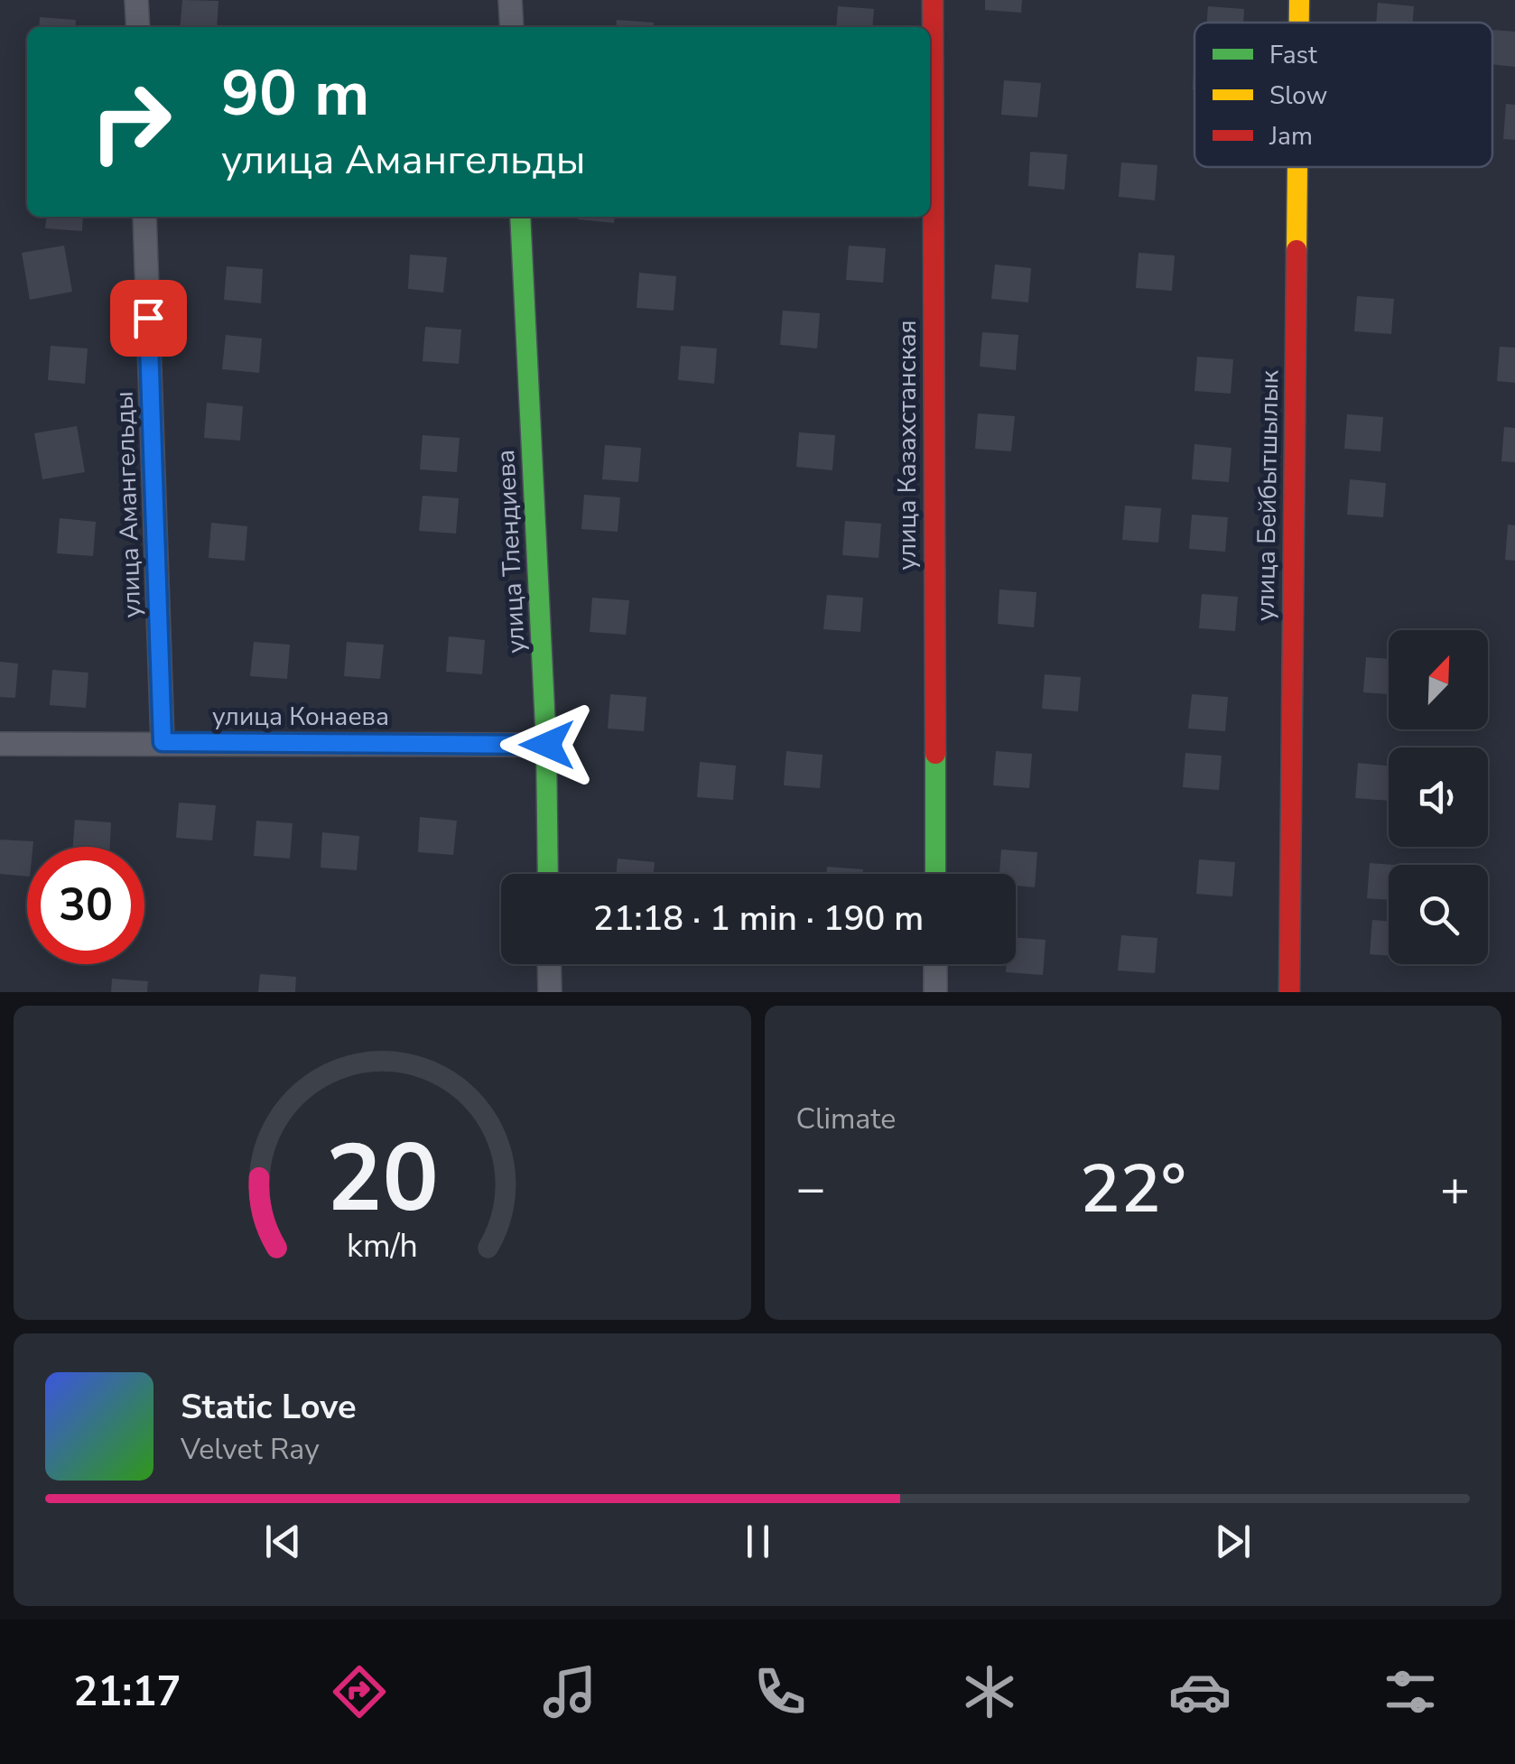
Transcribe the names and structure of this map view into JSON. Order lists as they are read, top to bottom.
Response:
{
  "streets": {
    "street": [
      "улица Казахстанская",
      "улица Бейбытшылык",
      "улица Амангельды",
      "улица Тлендиева",
      "улица Конаева"
    ]
  },
  "crossings": [
    ["улица Амангельды", "улица Конаева"],
    ["улица Тлендиева", "улица Конаева"]
  ],
  "legend": ["Fast", "Slow", "Jam"],
  "north": "top right",
  "page": {
    "turn": ["90 m", "улица Амангельды"],
    "limit": "30",
    "trip": "21:18 · 1 min · 190 m",
    "tile": "Climate",
    "heat": ["−", "22°", "+"],
    "song": ["Static Love", "Velvet Ray"],
    "tabs": "21:17",
    "gauge": ["20", "km/h"]
  }
}
